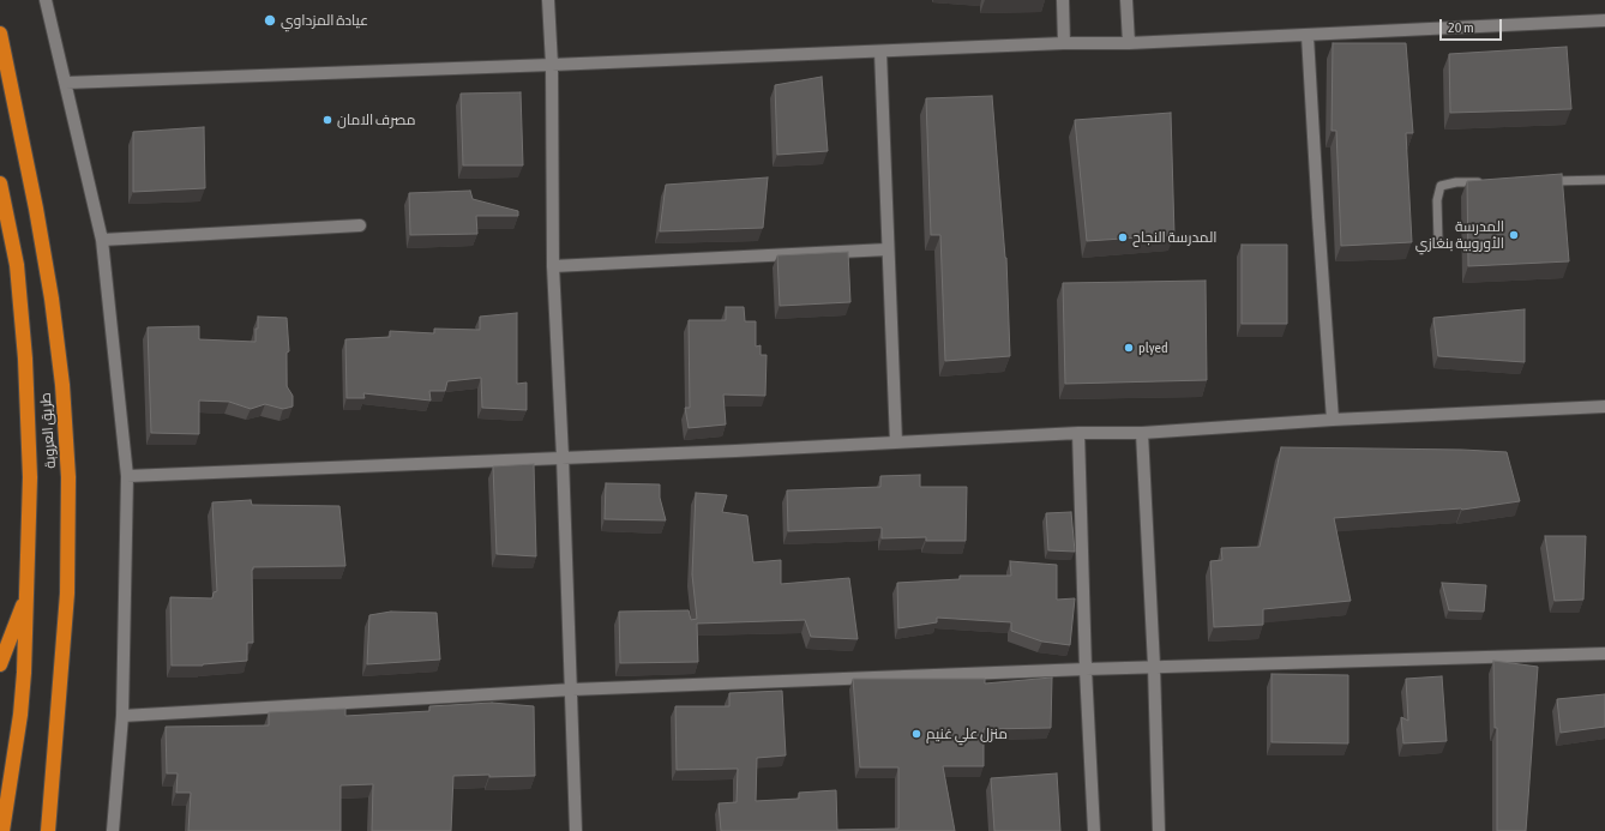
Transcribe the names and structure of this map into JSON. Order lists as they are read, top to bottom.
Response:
{
  "streets": {
    "highway": ["طريق العروبة"]
  },
  "places": [
    "عيادة المزداوي",
    "مصرف الامان",
    "المدرسة الأوروبية بنغازي",
    "المدرسة النجاح",
    "plyed",
    "منزل علي غنيم"
  ],
  "scale_bar": "20 m"
}
